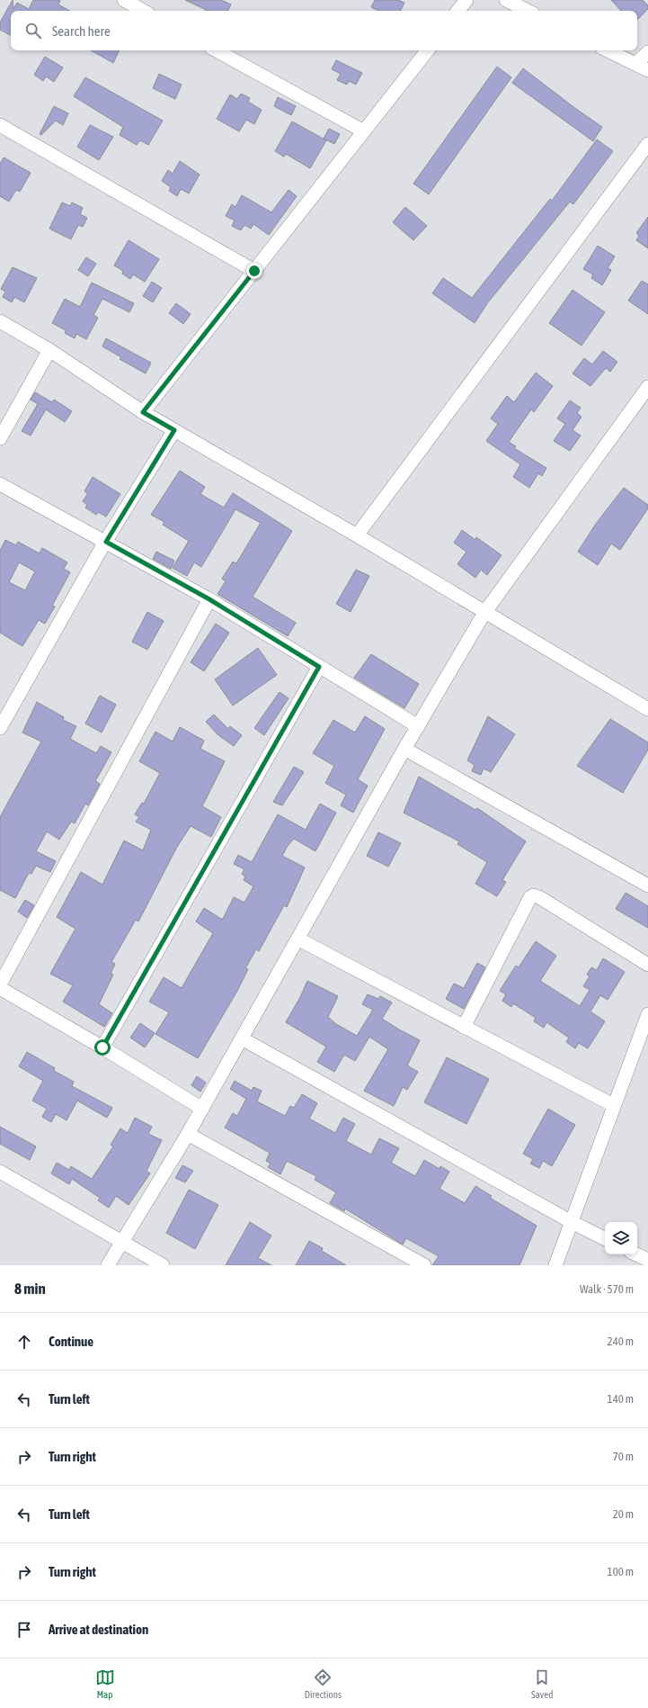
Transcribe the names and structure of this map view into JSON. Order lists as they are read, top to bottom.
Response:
{
  "page": {
    "search": "Search here",
    "heading": ["8 min", "Walk · 570 m"],
    "list": [
      ["Continue", "240 m"],
      ["Turn left", "140 m"],
      ["Turn right", "70 m"],
      ["Turn left", "20 m"],
      ["Turn right", "100 m"],
      "Arrive at destination"
    ],
    "nav": ["Map", "Directions", "Saved"]
  }
}
